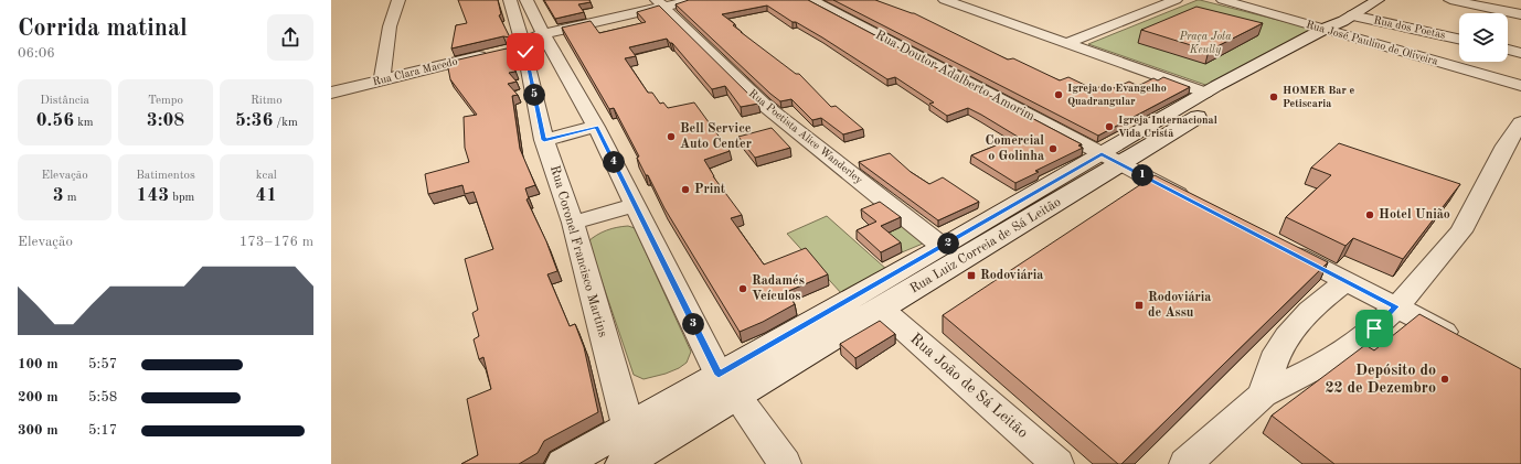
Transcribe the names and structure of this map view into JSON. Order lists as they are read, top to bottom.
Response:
{
  "streets": {
    "main road": ["Rua Luiz Correia de Sá Leitão"],
    "street": [
      "Rua dos Poetas",
      "Rua José Paulino de Oliveira",
      "Rua Clara Macedo",
      "Rua Doutor Adalberto Amorim",
      "Rua Poetista Alice Wanderley",
      "Rua Coronel Francisco Martins",
      "Rua João de Sá Leitão"
    ]
  },
  "crossings": [
    ["Rua dos Poetas", "Rua José Paulino de Oliveira"],
    ["Rua dos Poetas", "Rua Luiz Correia de Sá Leitão"],
    ["Rua José Paulino de Oliveira", "Rua Luiz Correia de Sá Leitão"],
    ["Rua Doutor Adalberto Amorim", "Rua Luiz Correia de Sá Leitão"],
    ["Rua Poetista Alice Wanderley", "Rua Luiz Correia de Sá Leitão"],
    ["Rua Luiz Correia de Sá Leitão", "Rua Coronel Francisco Martins"],
    ["Rua Luiz Correia de Sá Leitão", "Rua João de Sá Leitão"]
  ],
  "parks": ["Praça Jota Keully"],
  "places": {
    "other": [
      "Igreja do Evangelho Quadrangular",
      "HOMER Bar e Petiscaria",
      "Igreja Internacional Vida Cristã",
      "Bell Service Auto Center",
      "Comercial o Golinha",
      "Print",
      "Hotel União",
      "Radamés Veículos",
      "Depósito do 22 de Dezembro"
    ],
    "transit": ["Rodoviária", "Rodoviária de Assu"]
  },
  "page": {
    "heading": ["Corrida matinal", "06:06"],
    "stats": [
      ["Distância", "0.56 km"],
      ["Tempo", "3:08"],
      ["Ritmo", "5:36 /km"],
      ["Elevação", "3 m"],
      ["Batimentos", "143 bpm"],
      ["kcal", "41"]
    ],
    "pins": [
      "5",
      "4",
      "1",
      "2",
      "3"
    ],
    "chart": ["Elevação", "173–176 m"],
    "list": [
      {
        "name": "100 m",
        "note": "5:57"
      },
      {
        "name": "200 m",
        "note": "5:58"
      },
      {
        "name": "300 m",
        "note": "5:17"
      }
    ]
  }
}
